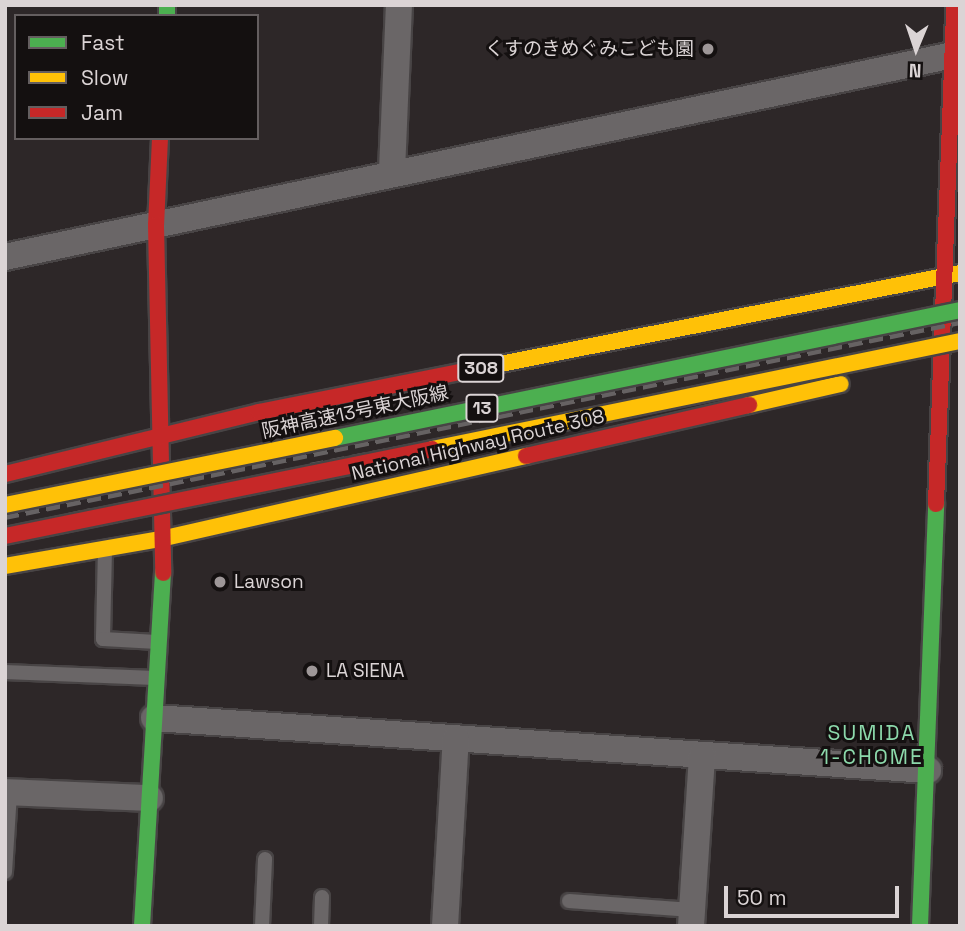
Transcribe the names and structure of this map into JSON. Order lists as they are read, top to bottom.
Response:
{
  "streets": {
    "main road": [
      "308",
      "13",
      "阪神高速13号東大阪線",
      "National Highway Route 308"
    ]
  },
  "districts": ["SUMIDA 1-CHOME"],
  "places": ["くすのきめぐみこども園", "Lawson", "LA SIENA"],
  "legend": ["Fast", "Slow", "Jam"],
  "scale_bar": "50 m",
  "north": "bottom"
}
